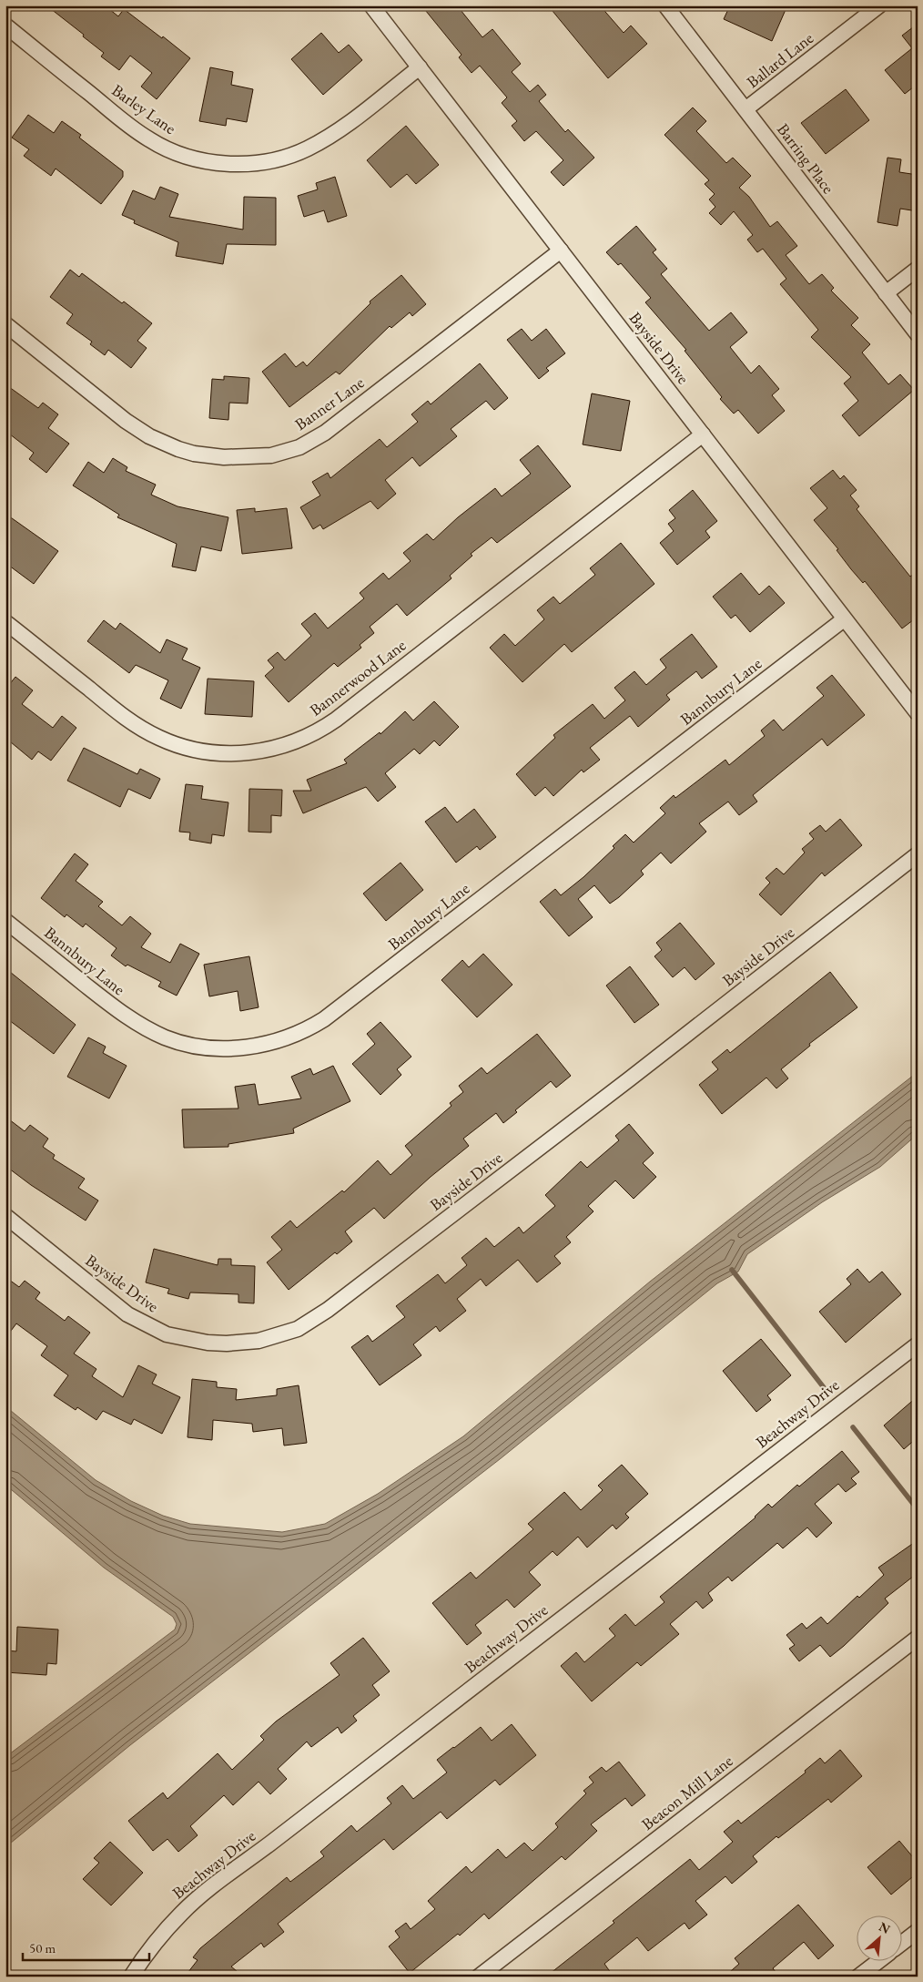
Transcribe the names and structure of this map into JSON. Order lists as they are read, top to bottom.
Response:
{
  "streets": {
    "street": [
      "Ballard Lane",
      "Barley Lane",
      "Barring Place",
      "Bayside Drive",
      "Banner Lane",
      "Bannerwood Lane",
      "Bannbury Lane",
      "Beachway Drive",
      "Beacon Mill Lane"
    ]
  },
  "crossings": [
    ["Ballard Lane", "Barring Place"],
    ["Barley Lane", "Bayside Drive"],
    ["Bayside Drive", "Banner Lane"],
    ["Bayside Drive", "Bannerwood Lane"],
    ["Bayside Drive", "Bannbury Lane"]
  ],
  "scale_bar": "50 m",
  "north": "top right"
}
